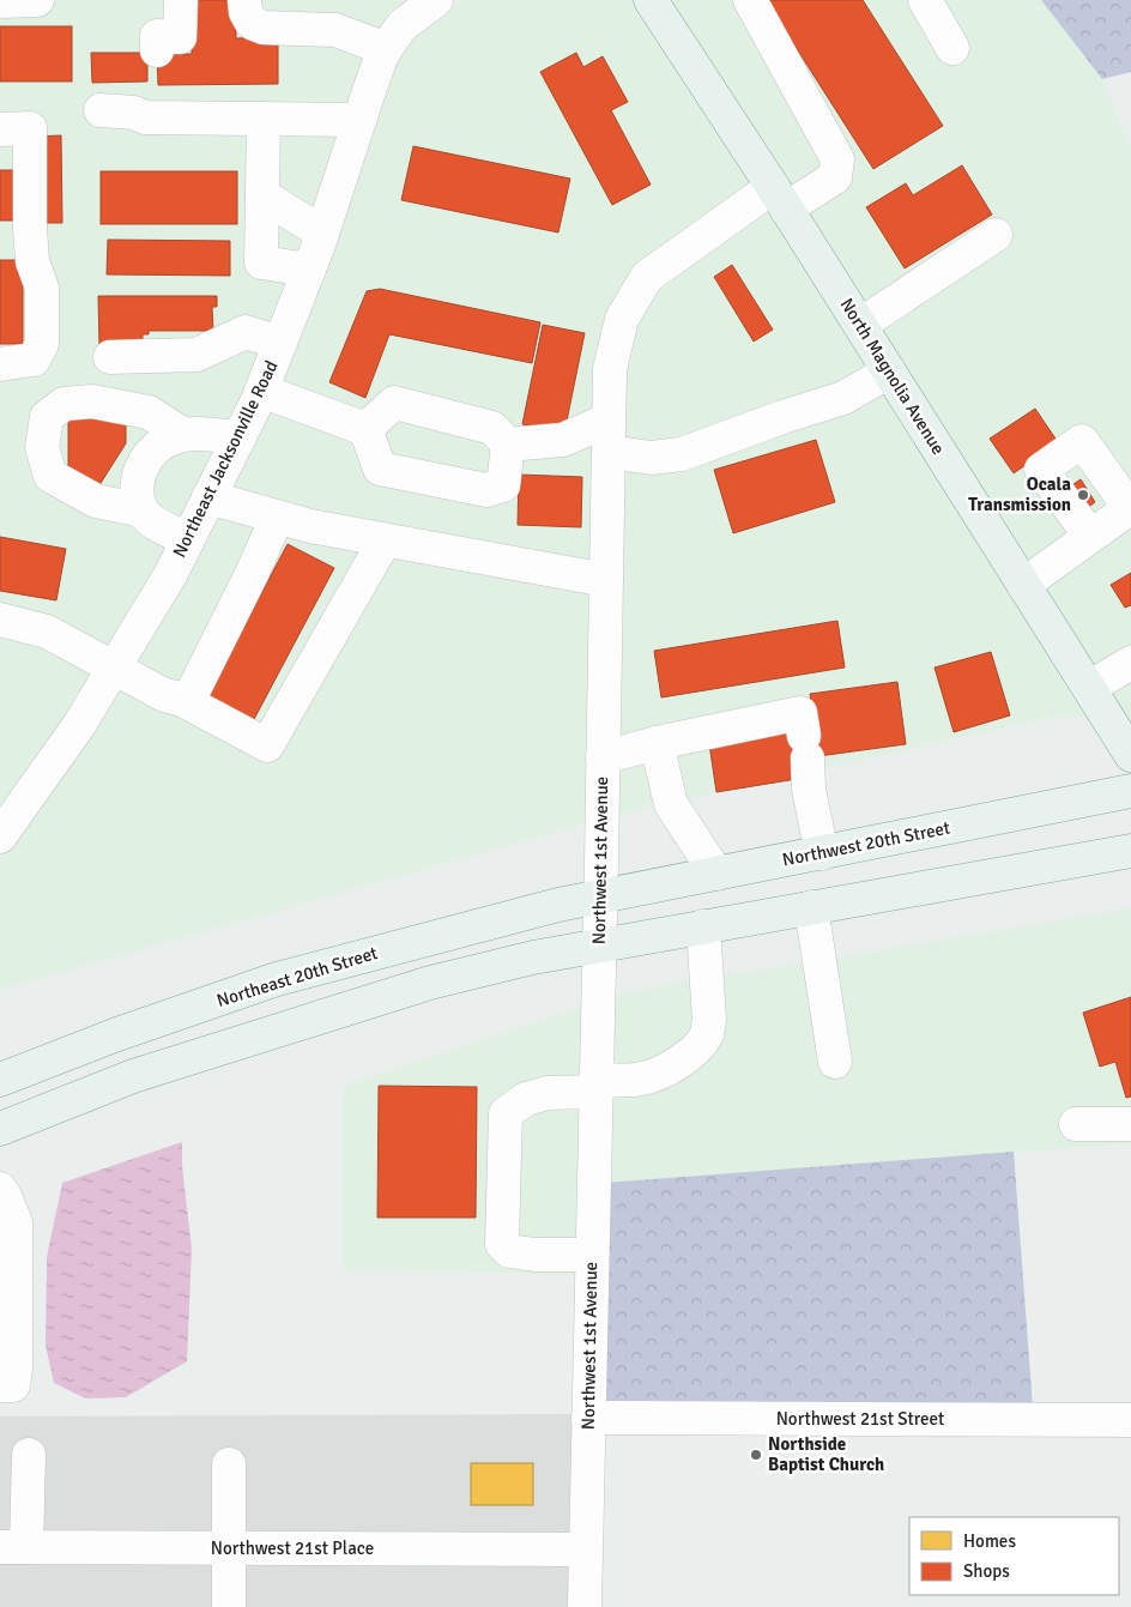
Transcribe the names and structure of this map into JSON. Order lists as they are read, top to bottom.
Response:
{
  "streets": {
    "main road": ["North Magnolia Avenue", "Northwest 20th Street", "Northeast 20th Street"],
    "street": [
      "Northeast Jacksonville Road",
      "Northwest 1st Avenue",
      "Northwest 21st Street",
      "Northwest 21st Place"
    ]
  },
  "crossings": [
    ["North Magnolia Avenue", "Northwest 1st Avenue"],
    ["Northwest 20th Street", "Northwest 1st Avenue"],
    ["Northwest 20th Street", "Northeast 20th Street"],
    ["Northwest 1st Avenue", "Northeast 20th Street"],
    ["Northwest 1st Avenue", "Northwest 21st Street"],
    ["Northwest 1st Avenue", "Northwest 21st Place"]
  ],
  "places": ["Ocala Transmission", "Northside Baptist Church"],
  "legend": ["Homes", "Shops"]
}
